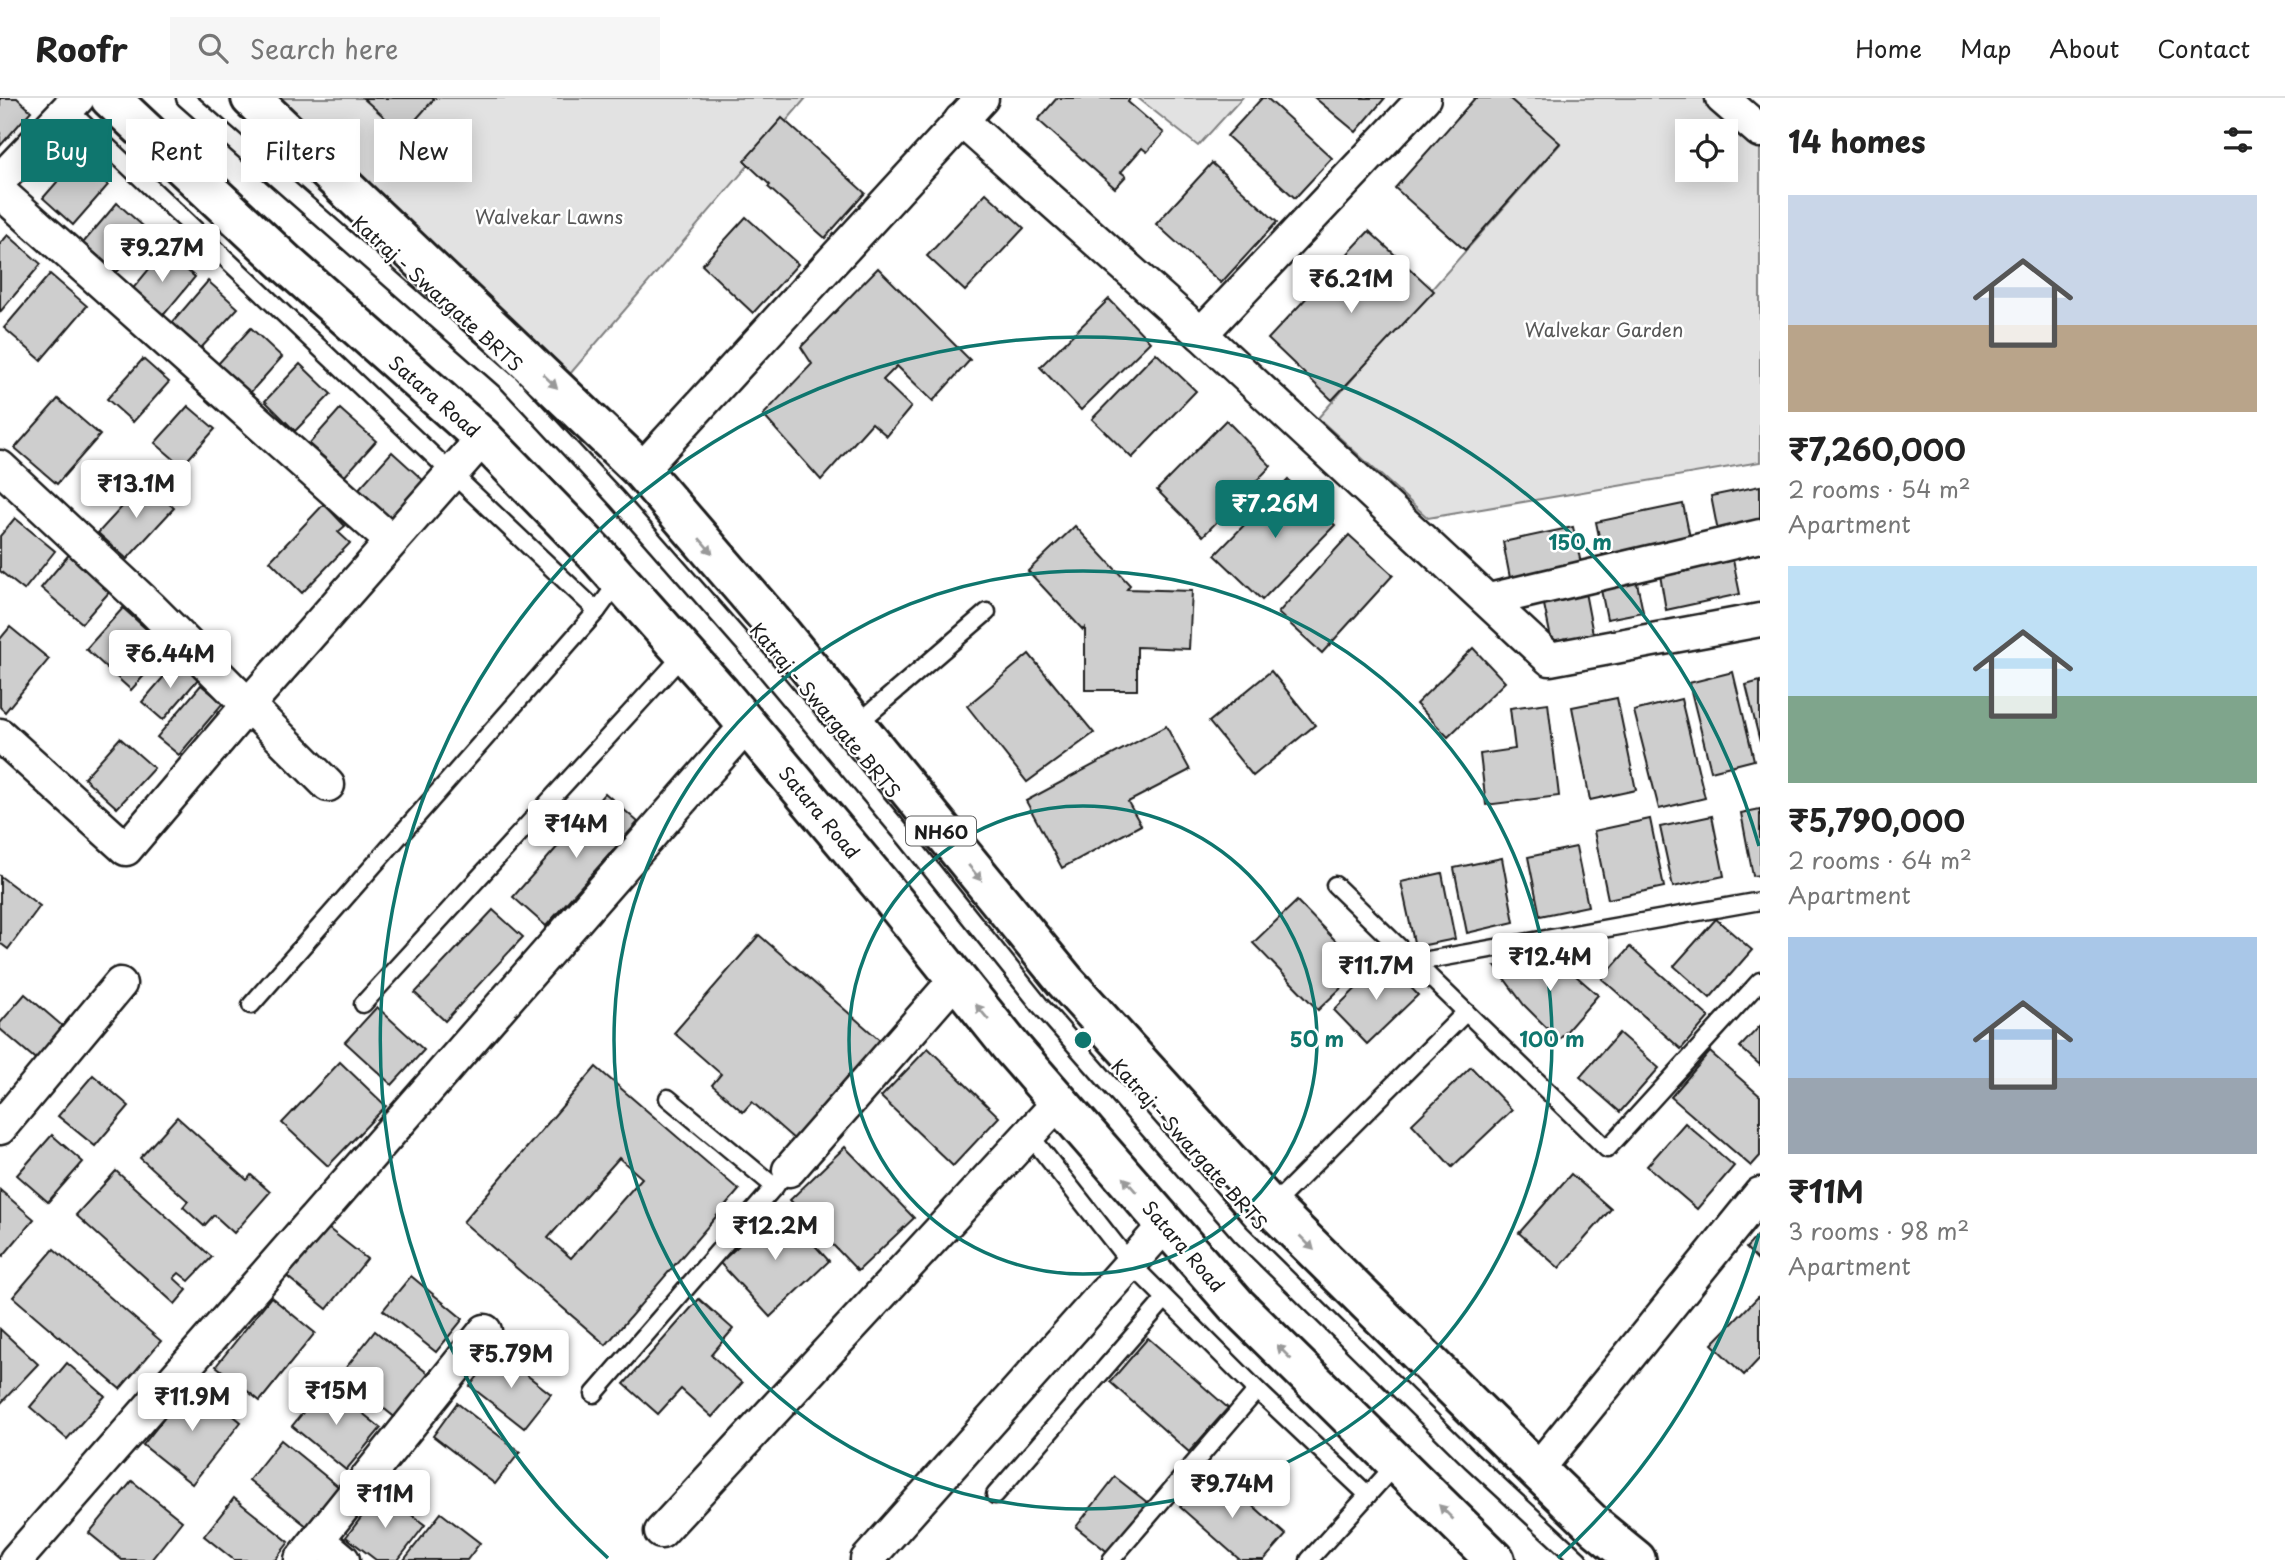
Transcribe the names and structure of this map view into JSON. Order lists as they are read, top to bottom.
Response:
{
  "streets": {
    "highway": ["Satara Road", "NH60"],
    "lane": ["Katraj - Swargate BRTS"]
  },
  "parks": ["Walvekar Lawns", "Walvekar Garden"],
  "page": {
    "header": "Roofr",
    "search": "Search here",
    "nav": [
      "Home",
      "Map",
      "About",
      "Contact"
    ],
    "heading": "14 homes",
    "chip": [
      "Buy",
      "Rent",
      "Filters",
      "New"
    ],
    "list": [
      {
        "name": "₹7,260,000",
        "note": "2 rooms · 54 m² · Apartment"
      },
      {
        "name": "₹5,790,000",
        "note": "2 rooms · 64 m² · Apartment"
      },
      {
        "name": "₹11M",
        "note": "3 rooms · 98 m² · Apartment"
      }
    ],
    "price": [
      "₹9.27M",
      "₹6.21M",
      "₹13.1M",
      "₹7.26M",
      "₹6.44M",
      "₹14M",
      "₹12.4M",
      "₹11.7M",
      "₹12.2M",
      "₹5.79M",
      "₹15M",
      "₹11.9M",
      "₹9.74M",
      "₹11M"
    ]
  },
  "rings": ["150 m", "50 m", "100 m"]
}
